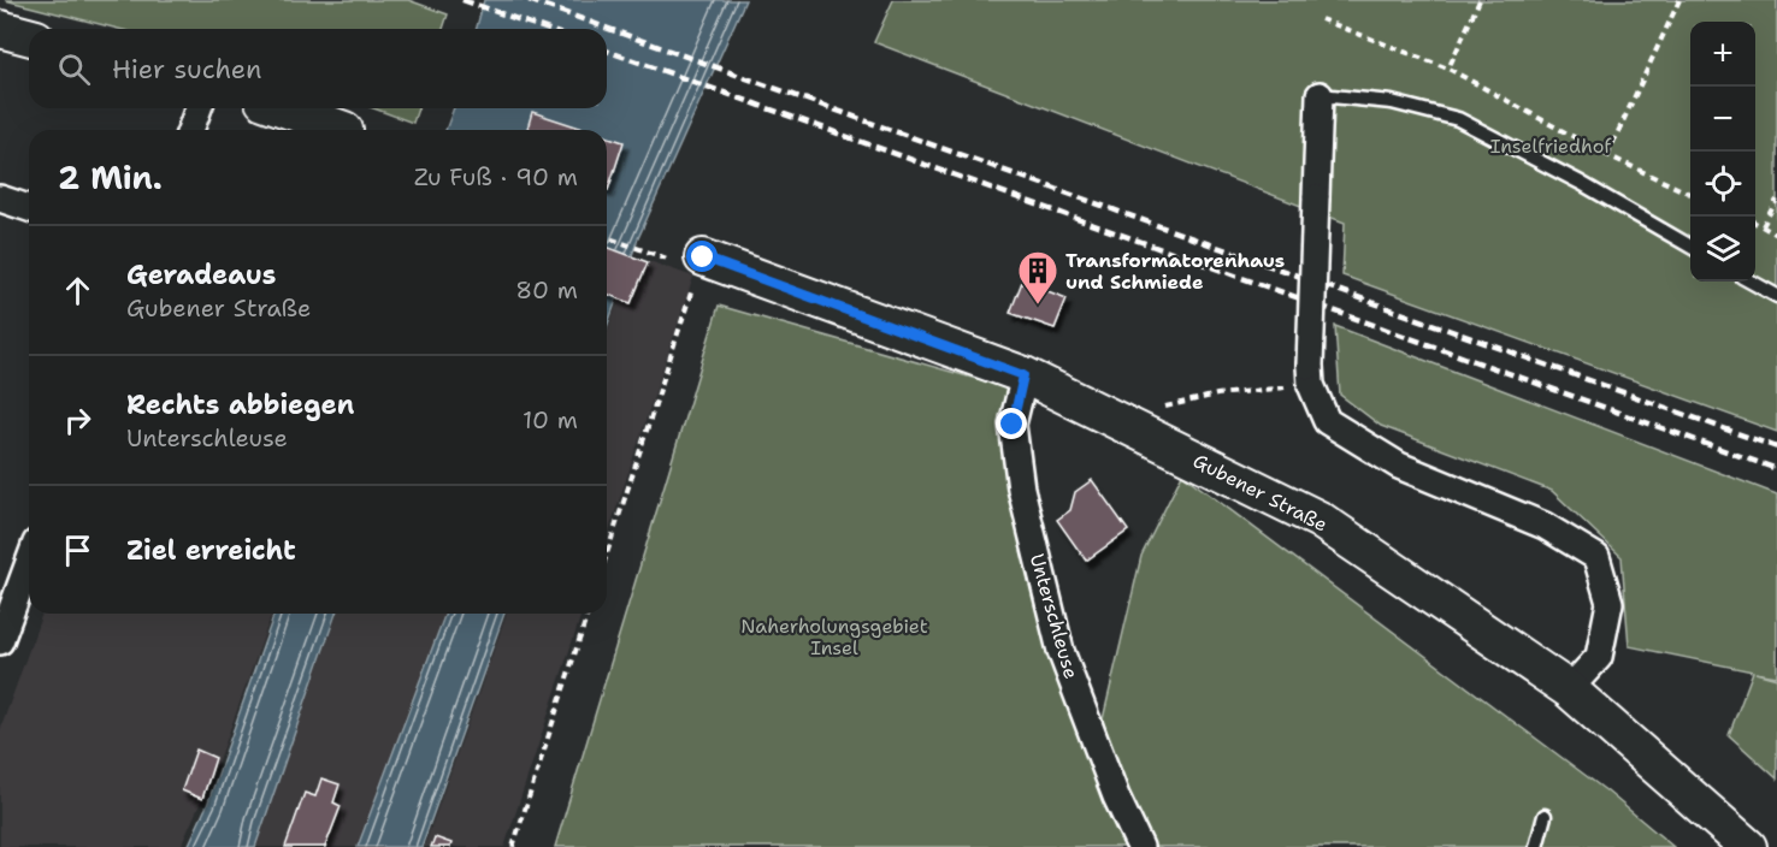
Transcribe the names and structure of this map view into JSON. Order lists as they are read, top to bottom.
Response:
{
  "streets": {
    "main road": ["Gubener Straße"],
    "street": ["Unterschleuse"]
  },
  "crossings": [
    ["Gubener Straße", "Unterschleuse"]
  ],
  "parks": ["Inselfriedhof", "Naherholungsgebiet Insel"],
  "places": {
    "building": ["Transformatorenhaus und Schmiede"]
  },
  "page": {
    "map_buttons": ["+", "−"],
    "search": "Hier suchen",
    "heading": ["2 Min.", "Zu Fuß · 90 m"],
    "list": [
      ["Geradeaus", "Gubener Straße", "80 m"],
      ["Rechts abbiegen", "Unterschleuse", "10 m"],
      "Ziel erreicht"
    ]
  }
}
